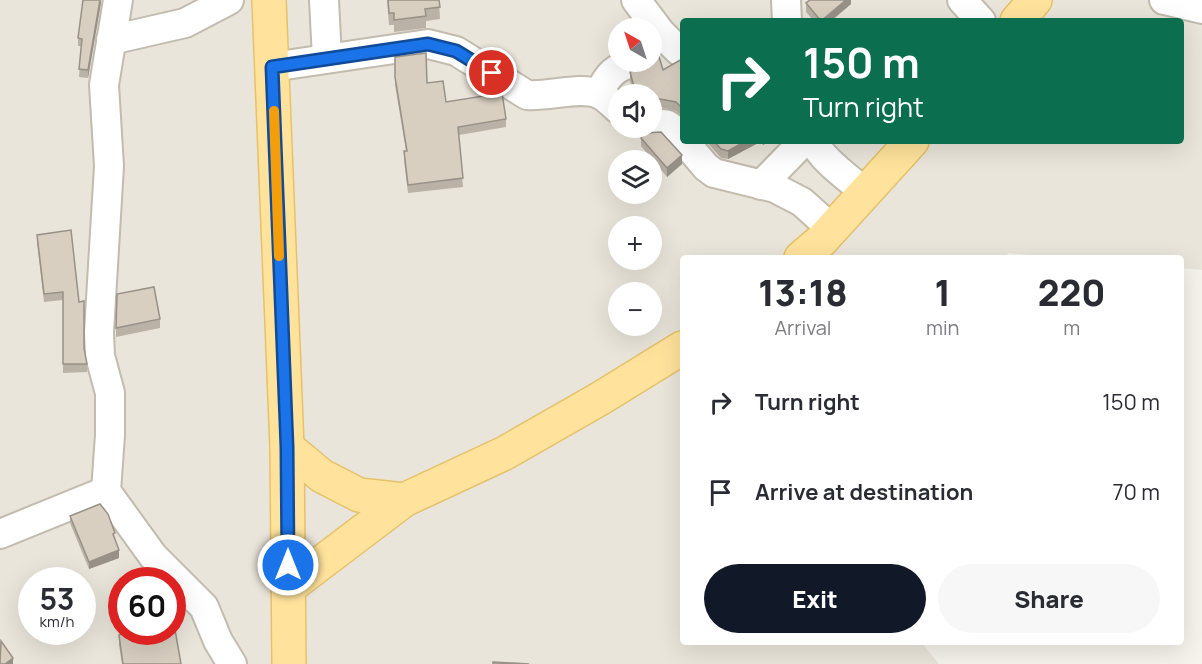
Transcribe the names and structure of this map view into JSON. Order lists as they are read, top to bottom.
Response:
{
  "north": "top left",
  "page": {
    "map_buttons": ["+", "−"],
    "turn": ["150 m", "Turn right"],
    "eta": [
      "13:18",
      "Arrival",
      "1",
      "min",
      "220",
      "m"
    ],
    "list": [
      {
        "name": "Turn right",
        "value": "150 m"
      },
      {
        "name": "Arrive at destination",
        "value": "70 m"
      }
    ],
    "buttons": ["Exit", "Share"],
    "speed": "53 km/h",
    "limit": "60"
  }
}
